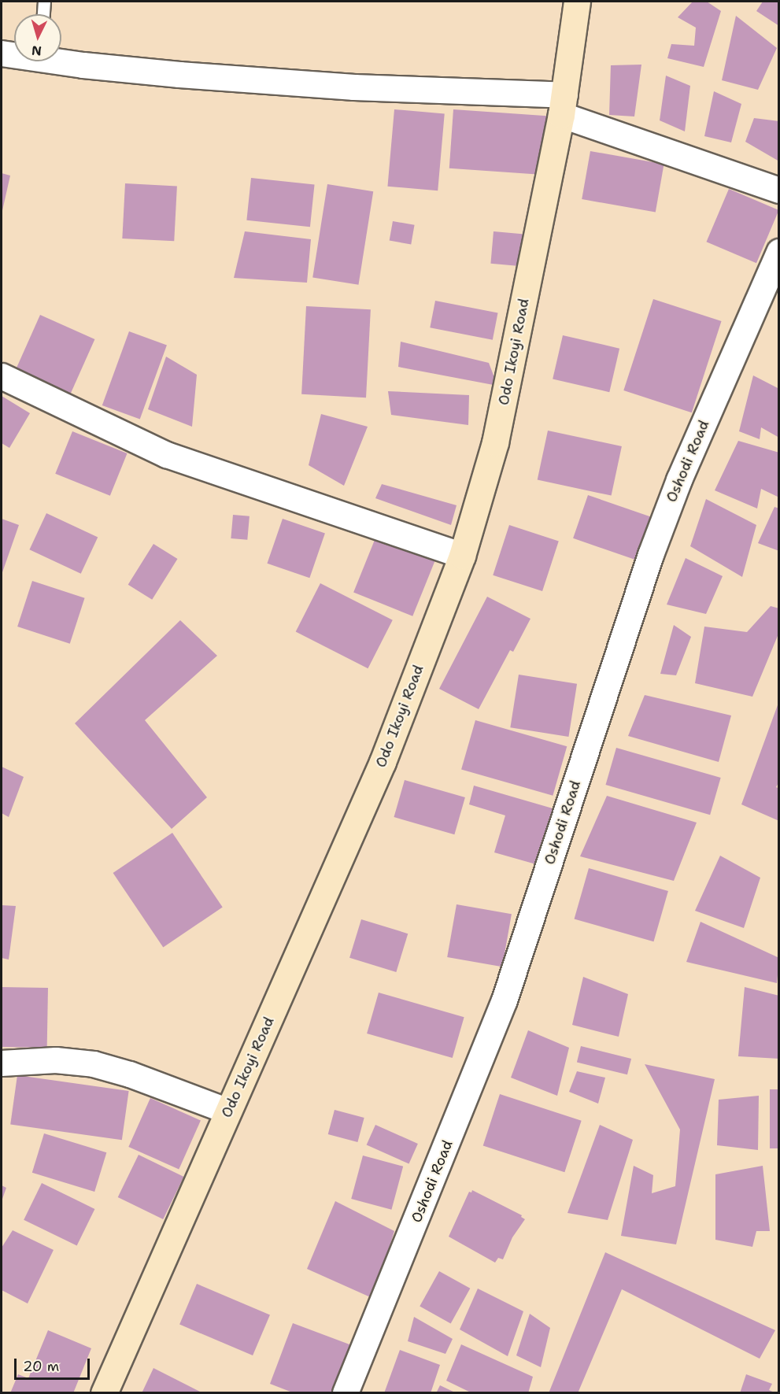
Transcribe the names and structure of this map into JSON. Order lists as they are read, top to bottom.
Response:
{
  "streets": {
    "main road": ["Odo Ikoyi Road"],
    "street": ["Oshodi Road"]
  },
  "scale_bar": "20 m",
  "north": "bottom"
}
